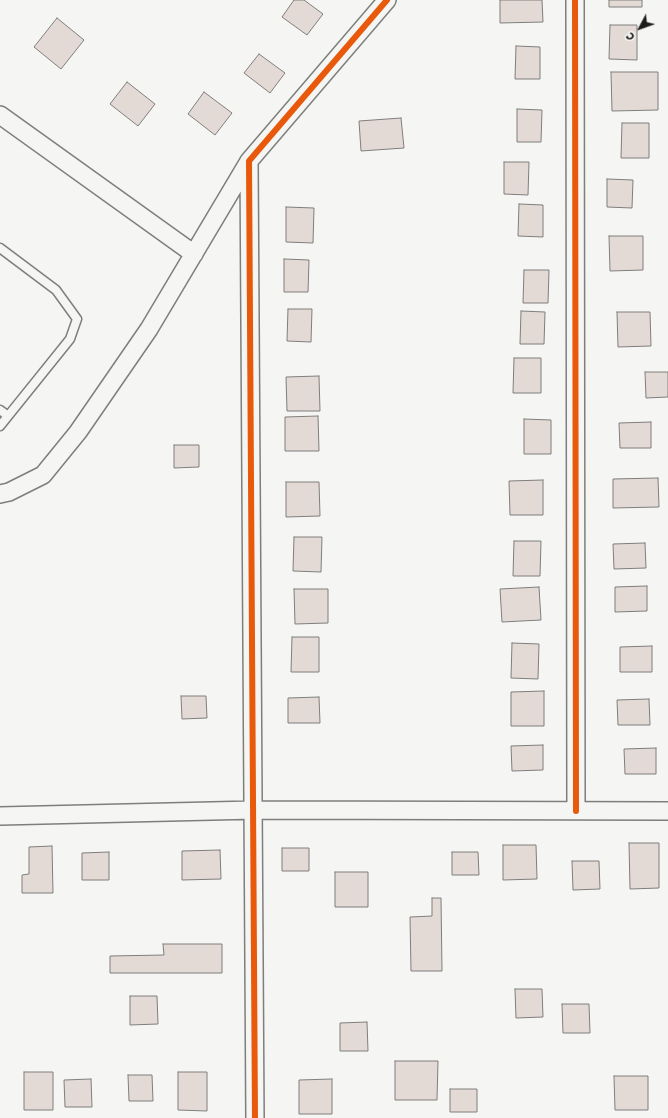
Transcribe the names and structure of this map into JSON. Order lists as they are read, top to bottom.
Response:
{
  "north": "bottom left"
}
